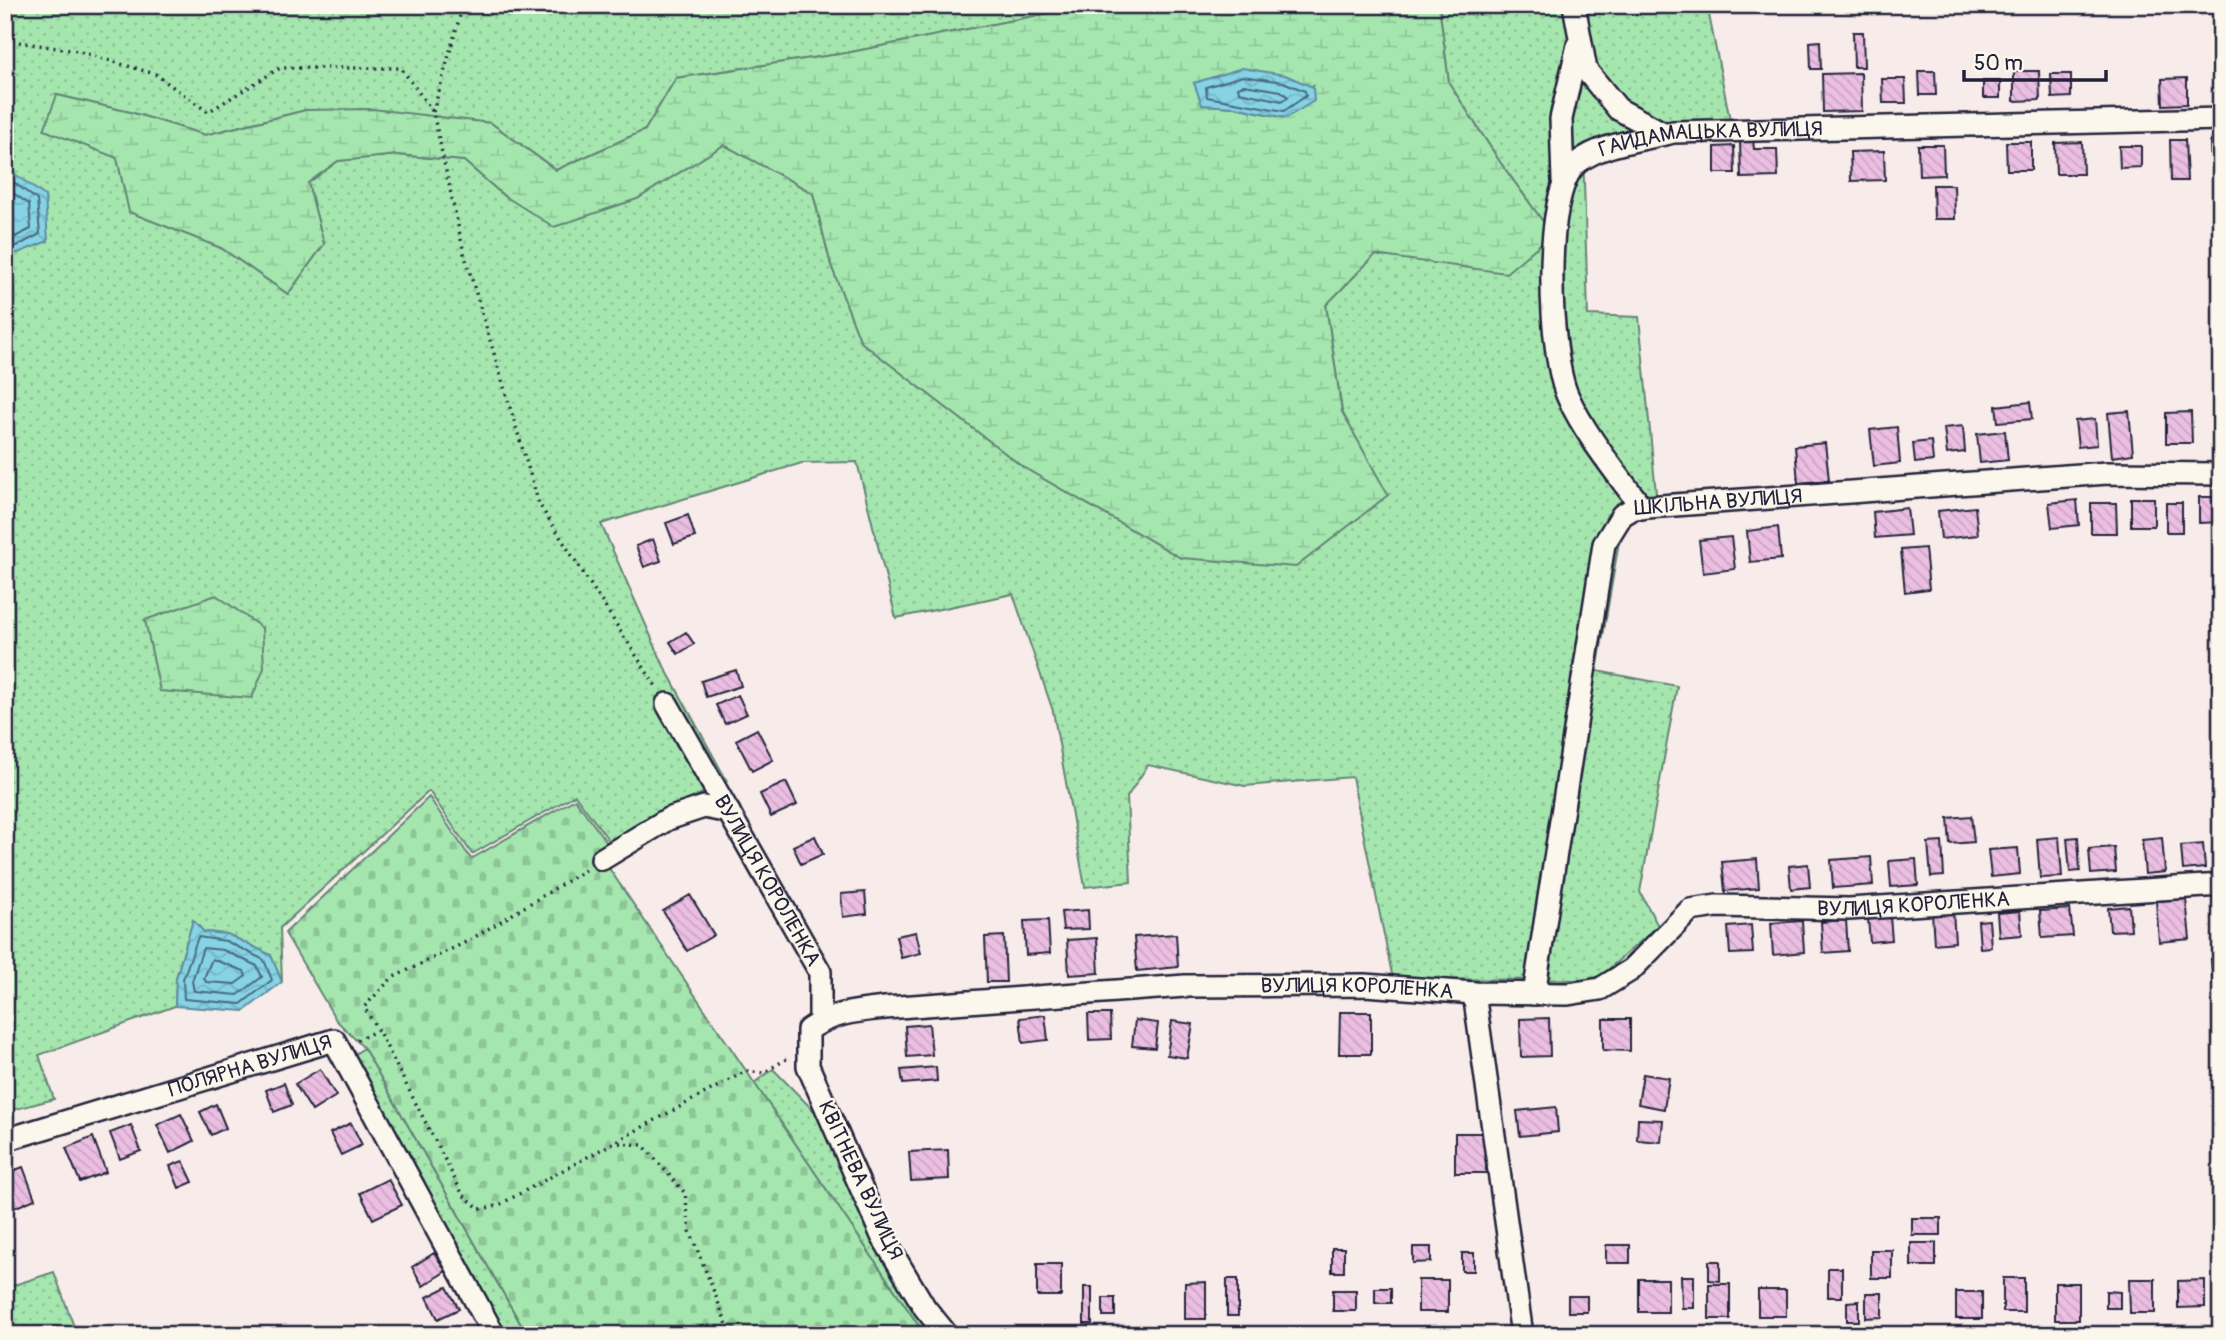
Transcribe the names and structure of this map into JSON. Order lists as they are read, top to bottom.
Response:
{
  "streets": {
    "street": [
      "ГАЙДАМАЦЬКА ВУЛИЦЯ",
      "ШКІЛЬНА ВУЛИЦЯ",
      "ВУЛИЦЯ КОРОЛЕНКА",
      "ПОЛЯРНА ВУЛИЦЯ",
      "КВІТНЕВА ВУЛИЦЯ"
    ]
  },
  "crossings": [
    ["ШКІЛЬНА ВУЛИЦЯ", "ВУЛИЦЯ КОРОЛЕНКА"],
    ["ВУЛИЦЯ КОРОЛЕНКА", "КВІТНЕВА ВУЛИЦЯ"]
  ],
  "scale_bar": "50 m"
}
